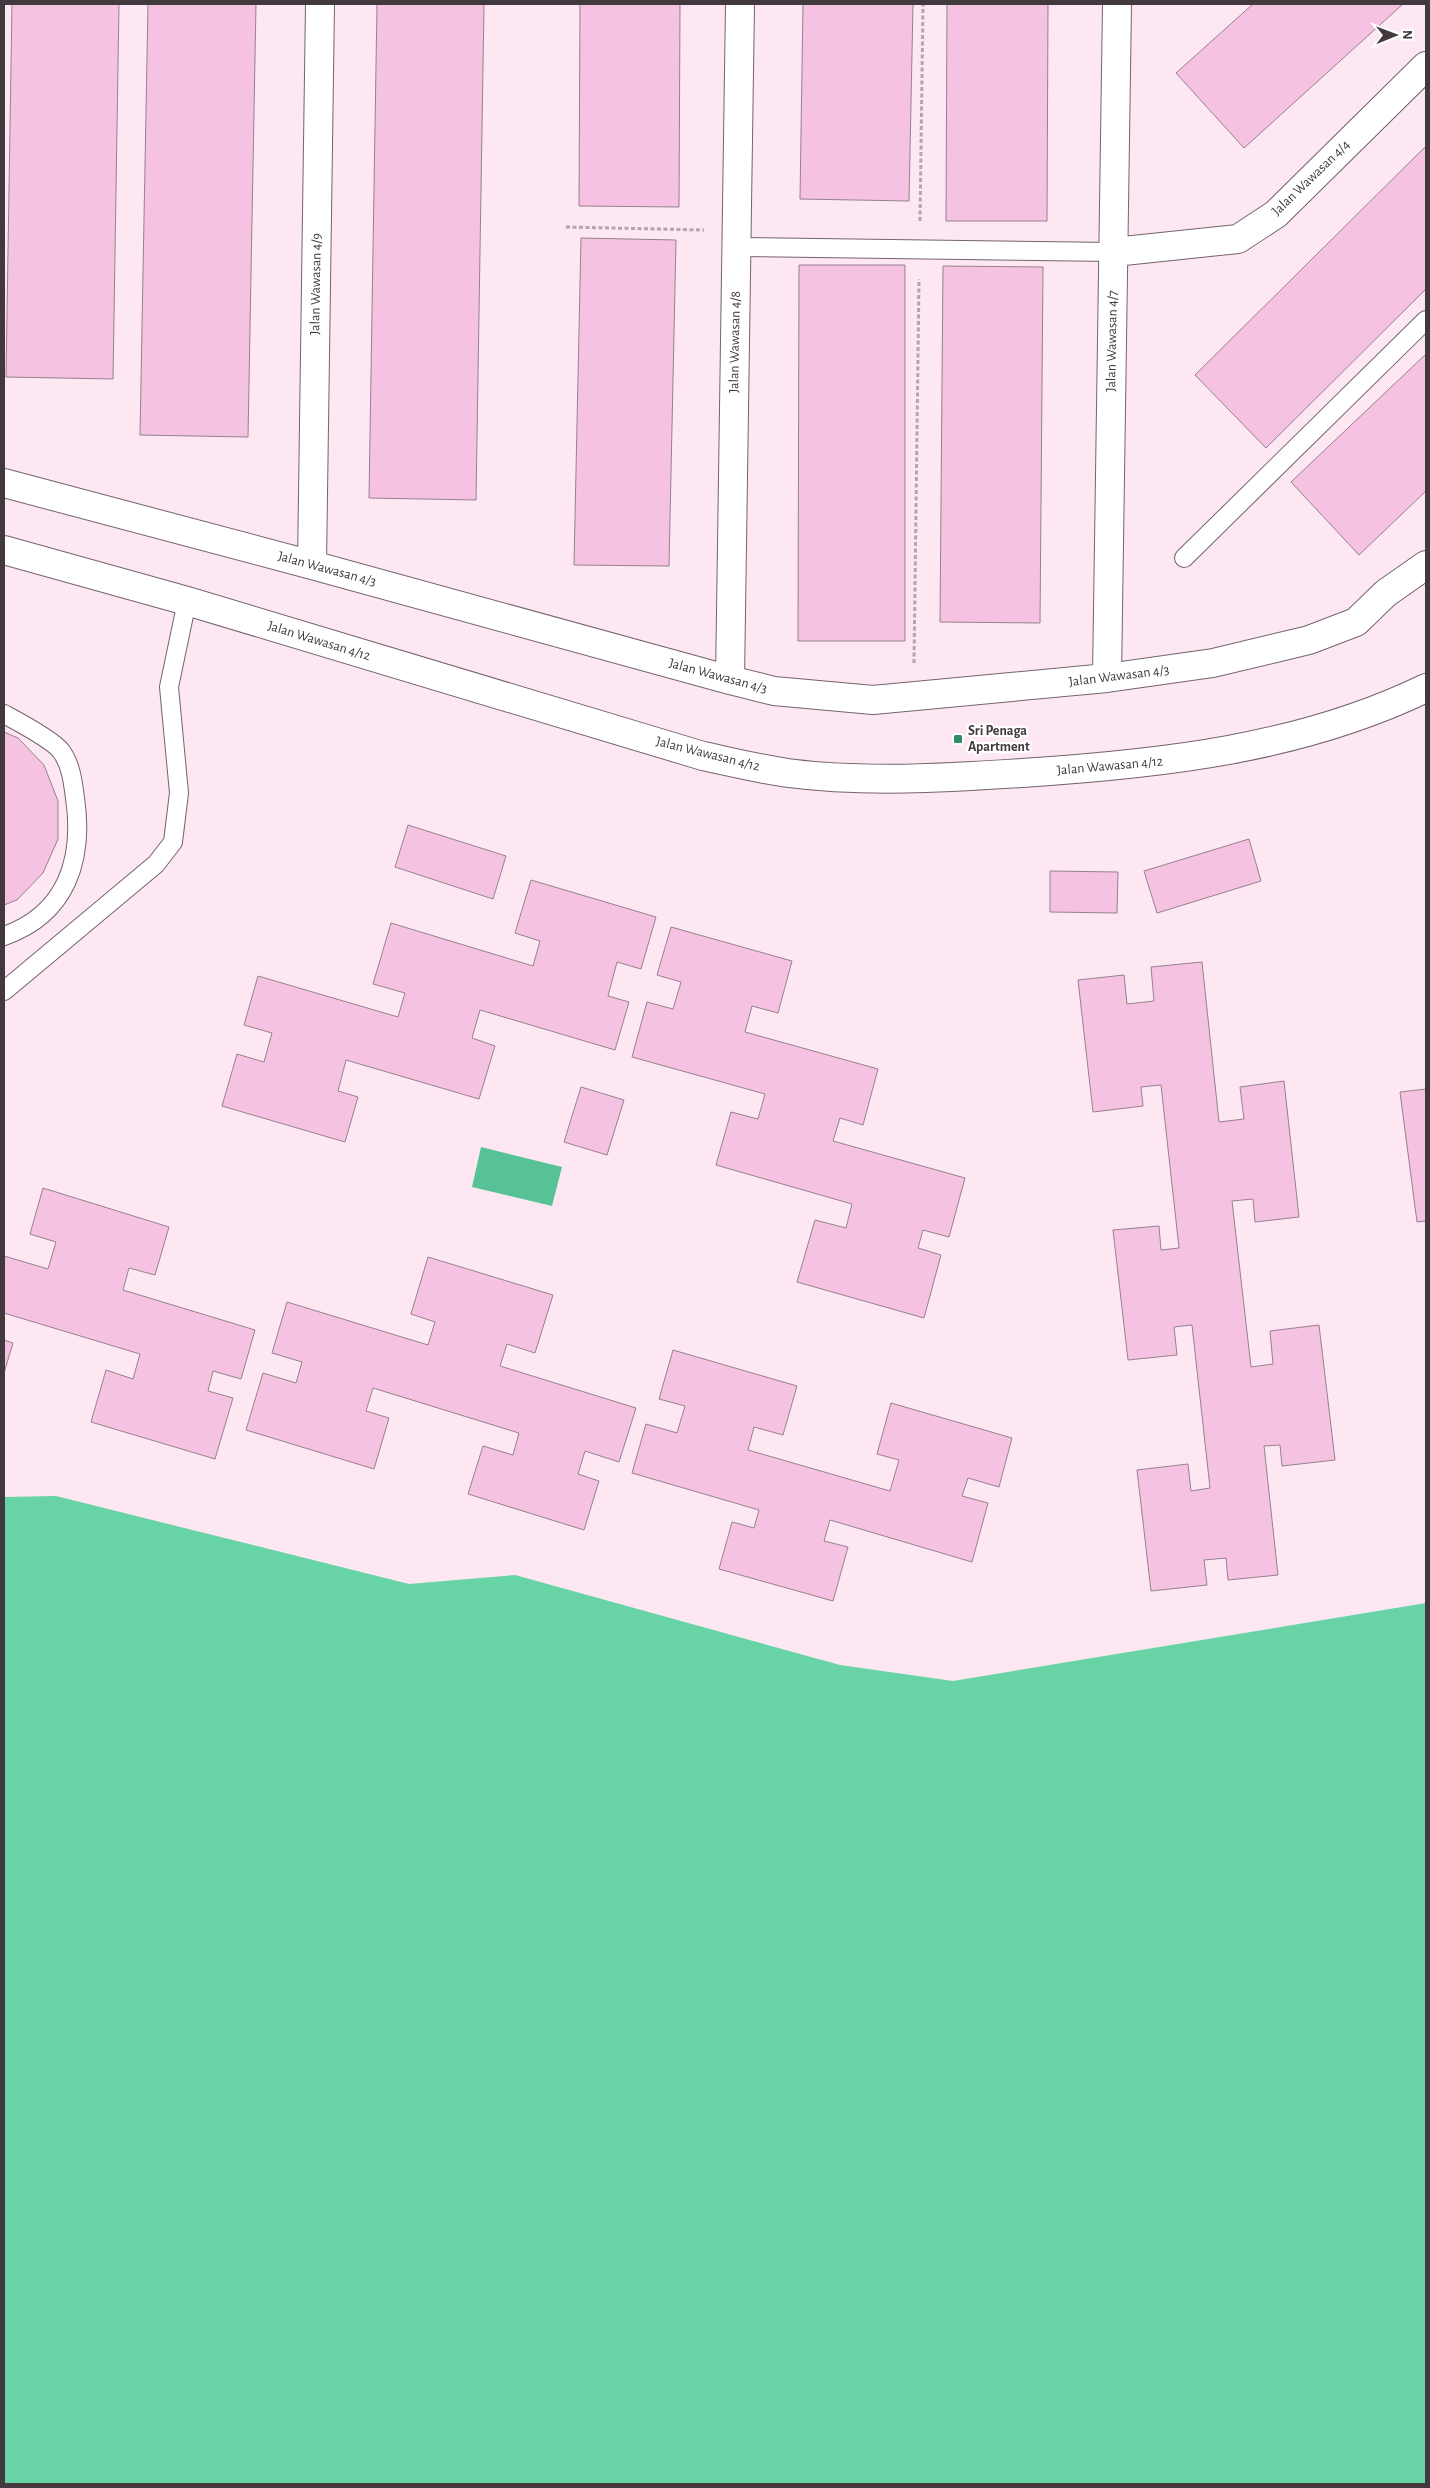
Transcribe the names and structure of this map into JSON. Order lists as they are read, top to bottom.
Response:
{
  "streets": {
    "street": [
      "Jalan Wawasan 4/4",
      "Jalan Wawasan 4/9",
      "Jalan Wawasan 4/7",
      "Jalan Wawasan 4/8",
      "Jalan Wawasan 4/3",
      "Jalan Wawasan 4/12"
    ]
  },
  "crossings": [
    ["Jalan Wawasan 4/4", "Jalan Wawasan 4/7"],
    ["Jalan Wawasan 4/9", "Jalan Wawasan 4/3"],
    ["Jalan Wawasan 4/7", "Jalan Wawasan 4/3"],
    ["Jalan Wawasan 4/8", "Jalan Wawasan 4/3"]
  ],
  "places": {
    "transit": ["Sri Penaga Apartment"]
  },
  "north": "right"
}
